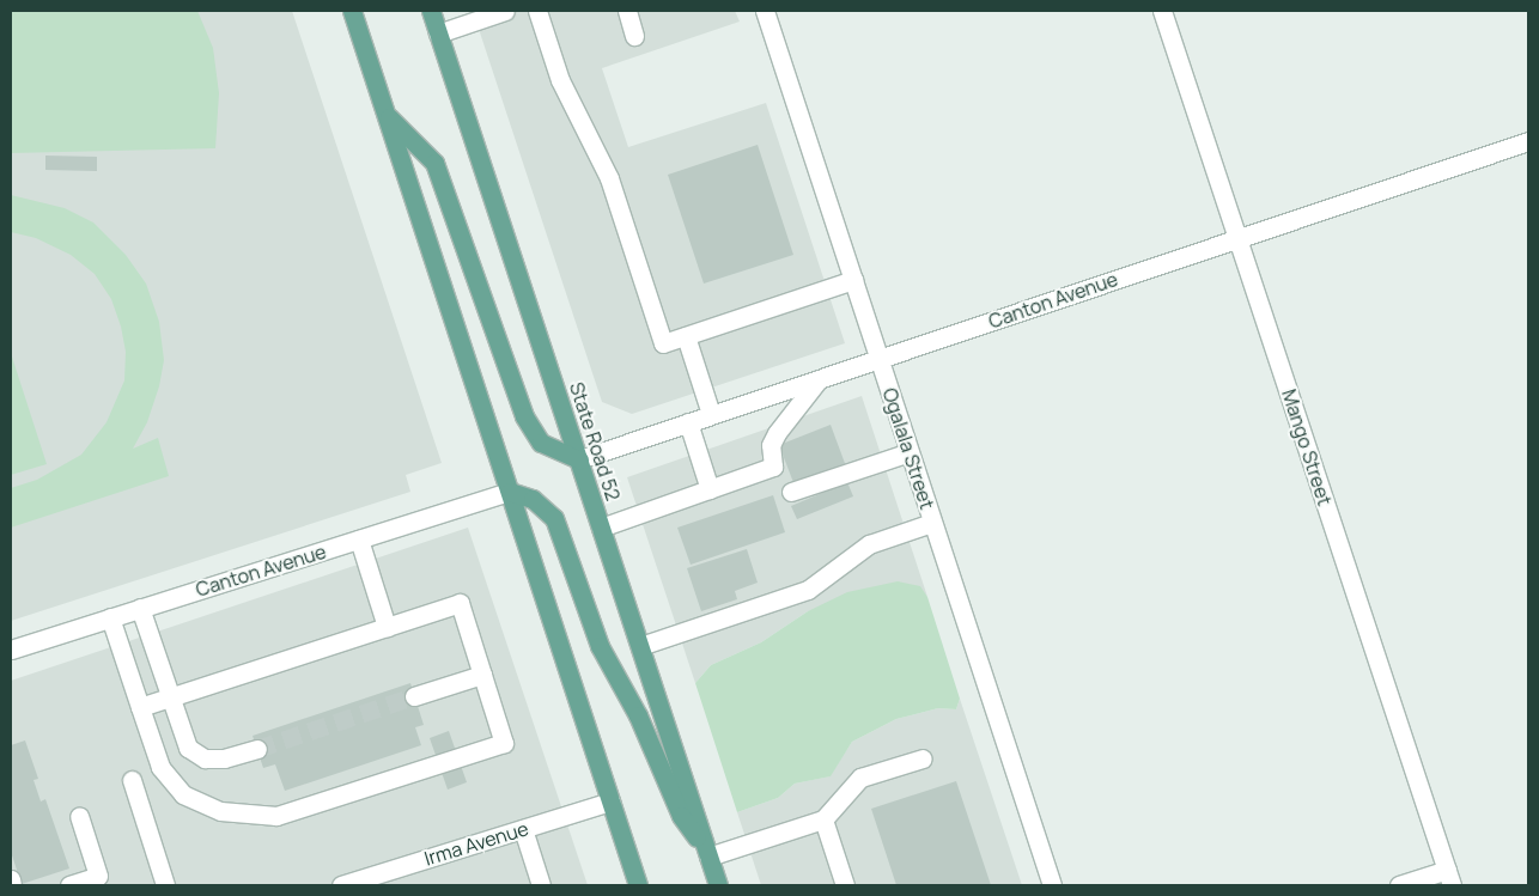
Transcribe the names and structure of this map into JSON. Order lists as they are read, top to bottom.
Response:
{
  "streets": {
    "main road": ["State Road 52"],
    "street": [
      "Canton Avenue",
      "Mango Street",
      "Ogalala Street",
      "Irma Avenue"
    ]
  },
  "crossings": [
    ["Canton Avenue", "State Road 52"],
    ["Canton Avenue", "Mango Street"],
    ["Canton Avenue", "Ogalala Street"]
  ]
}
